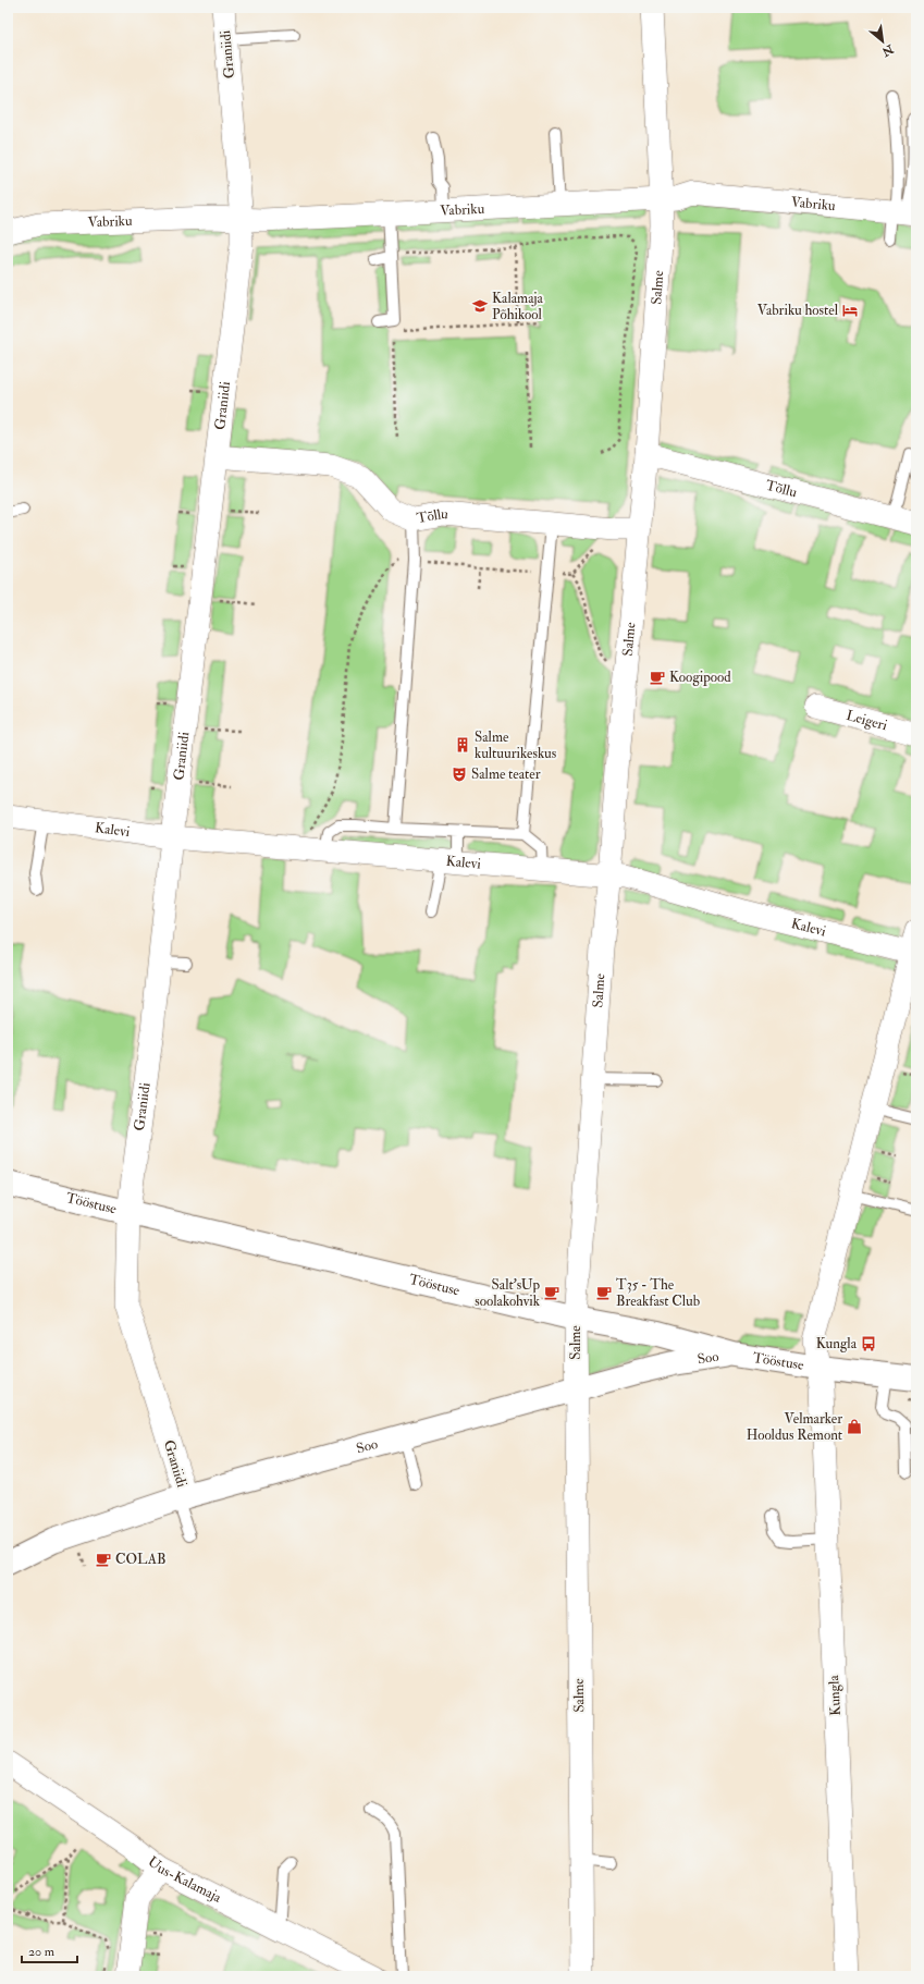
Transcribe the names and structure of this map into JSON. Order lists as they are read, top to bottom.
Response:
{
  "streets": {
    "street": [
      "Graniidi",
      "Vabriku",
      "Salme",
      "Tõllu",
      "Leigeri",
      "Kalevi",
      "Tööstuse",
      "Soo",
      "Kungla",
      "Uus-Kalamaja"
    ]
  },
  "crossings": [
    ["Graniidi", "Vabriku"],
    ["Graniidi", "Tõllu"],
    ["Graniidi", "Kalevi"],
    ["Graniidi", "Tööstuse"],
    ["Graniidi", "Soo"],
    ["Vabriku", "Salme"],
    ["Salme", "Tõllu"],
    ["Salme", "Kalevi"],
    ["Salme", "Tööstuse"],
    ["Salme", "Soo"],
    ["Kalevi", "Kungla"],
    ["Tööstuse", "Soo"],
    ["Tööstuse", "Kungla"]
  ],
  "places": {
    "school or university": ["Kalamaja Põhikool"],
    "hotel": ["Vabriku hostel"],
    "cafe": [
      "Koogipood",
      "Salt'sUp soolakohvik",
      "T35 - The Breakfast Club",
      "COLAB"
    ],
    "building": ["Salme kultuurikeskus"],
    "theatre": ["Salme teater"],
    "bus stop": ["Kungla"],
    "shop": ["Velmarker Hooldus Remont"]
  },
  "scale_bar": "20 m",
  "north": "bottom right"
}
